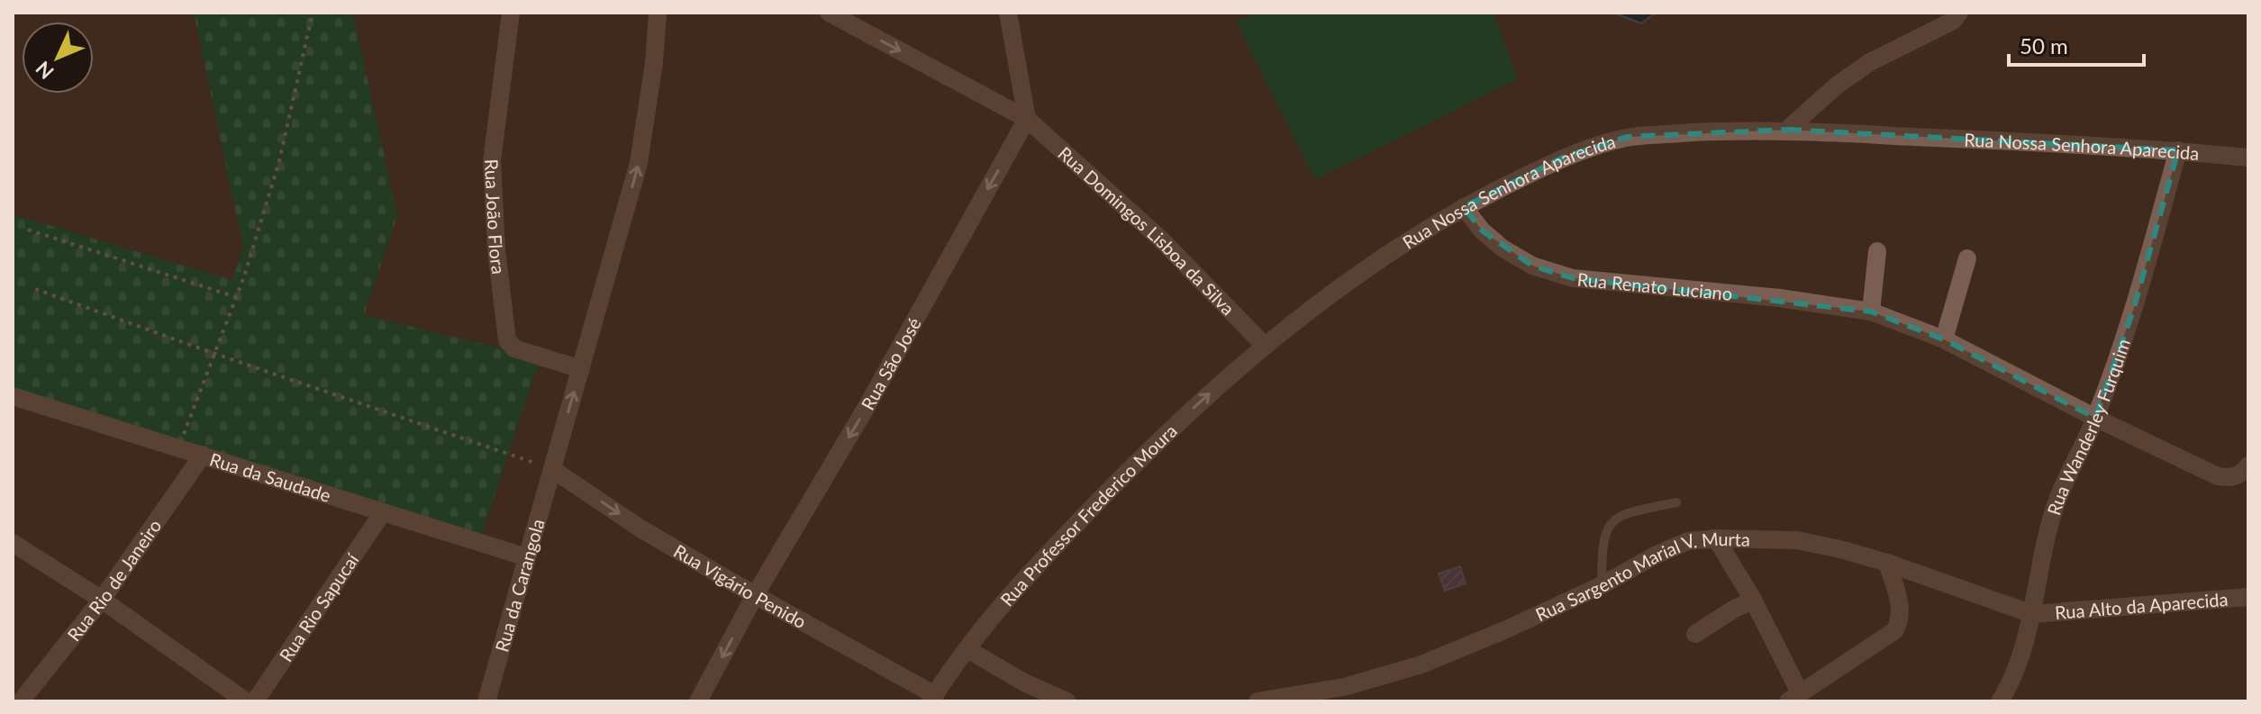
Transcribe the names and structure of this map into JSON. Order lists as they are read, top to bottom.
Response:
{
  "streets": {
    "street": [
      "Rua Nossa Senhora Aparecida",
      "Rua João Flora",
      "Rua Domingos Lisboa da Silva",
      "Rua Renato Luciano",
      "Rua São José",
      "Rua Wanderley Furquim",
      "Rua da Saudade",
      "Rua Professor Frederico Moura",
      "Rua Sargento Marial V. Murta",
      "Rua Rio de Janeiro",
      "Rua da Carangola",
      "Rua Vigário Penido",
      "Rua Alto da Aparecida",
      "Rua Rio Sapucaí"
    ]
  },
  "crossings": [
    ["Rua Nossa Senhora Aparecida", "Rua Domingos Lisboa da Silva"],
    ["Rua Nossa Senhora Aparecida", "Rua Renato Luciano"],
    ["Rua Nossa Senhora Aparecida", "Rua Wanderley Furquim"],
    ["Rua Nossa Senhora Aparecida", "Rua Professor Frederico Moura"],
    ["Rua Domingos Lisboa da Silva", "Rua São José"],
    ["Rua Domingos Lisboa da Silva", "Rua Professor Frederico Moura"],
    ["Rua Renato Luciano", "Rua Wanderley Furquim"],
    ["Rua São José", "Rua Vigário Penido"],
    ["Rua Wanderley Furquim", "Rua Sargento Marial V. Murta"],
    ["Rua Wanderley Furquim", "Rua Alto da Aparecida"],
    ["Rua da Saudade", "Rua Rio de Janeiro"],
    ["Rua da Saudade", "Rua da Carangola"],
    ["Rua da Saudade", "Rua Rio Sapucaí"],
    ["Rua Professor Frederico Moura", "Rua Vigário Penido"],
    ["Rua Sargento Marial V. Murta", "Rua Alto da Aparecida"],
    ["Rua da Carangola", "Rua Vigário Penido"]
  ],
  "one_way": [
    "Rua Domingos Lisboa da Silva",
    "Rua São José",
    "Rua Professor Frederico Moura",
    "Rua Vigário Penido"
  ],
  "scale_bar": "50 m",
  "north": "bottom left"
}
